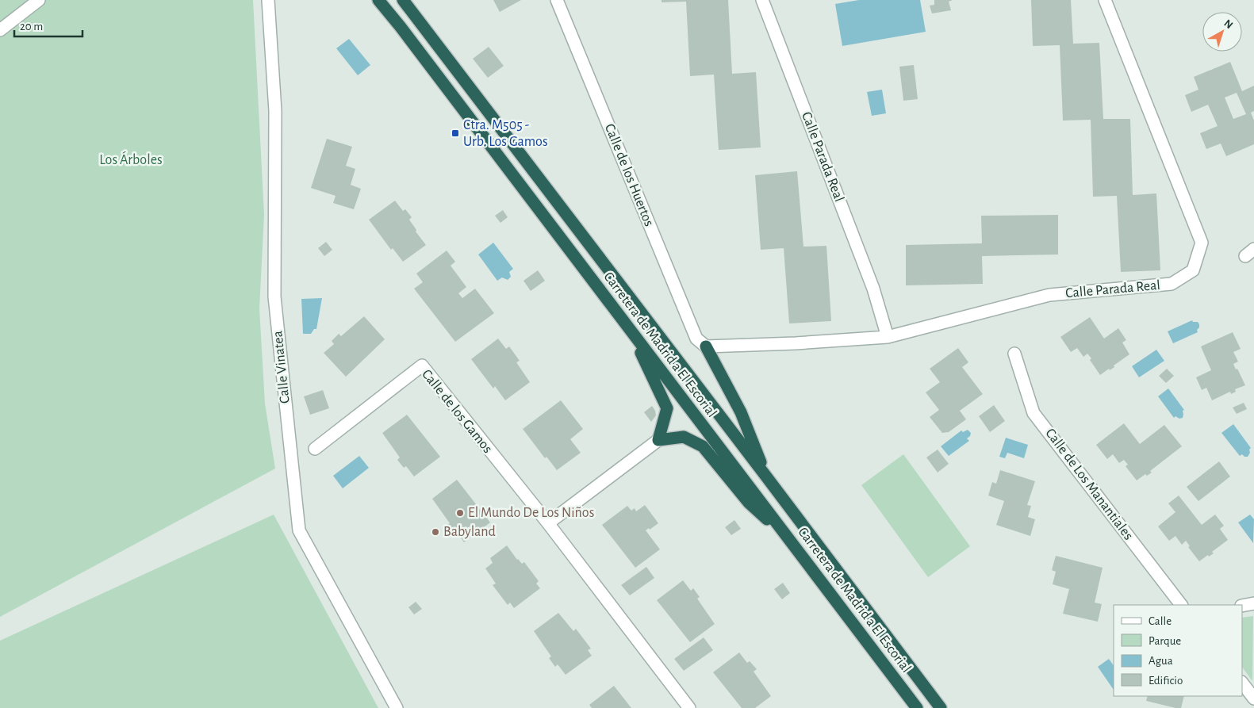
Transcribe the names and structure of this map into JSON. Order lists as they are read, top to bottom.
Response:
{
  "streets": {
    "highway": ["Carretera de Madrid a El Escorial"],
    "street": [
      "Calle Parada Real",
      "Calle de los Huertos",
      "Calle Vinatea",
      "Calle de los Gamos",
      "Calle de Los Manantiales"
    ]
  },
  "crossings": [
    ["Calle Parada Real", "Calle de los Huertos"]
  ],
  "parks": ["Los Árboles"],
  "places": {
    "transit": ["Ctra. M505 - Urb. Los Gamos"],
    "other": ["El Mundo De Los Niños", "Babyland"]
  },
  "legend": [
    "Calle",
    "Parque",
    "Agua",
    "Edificio"
  ],
  "scale_bar": "20 m",
  "north": "top right"
}
